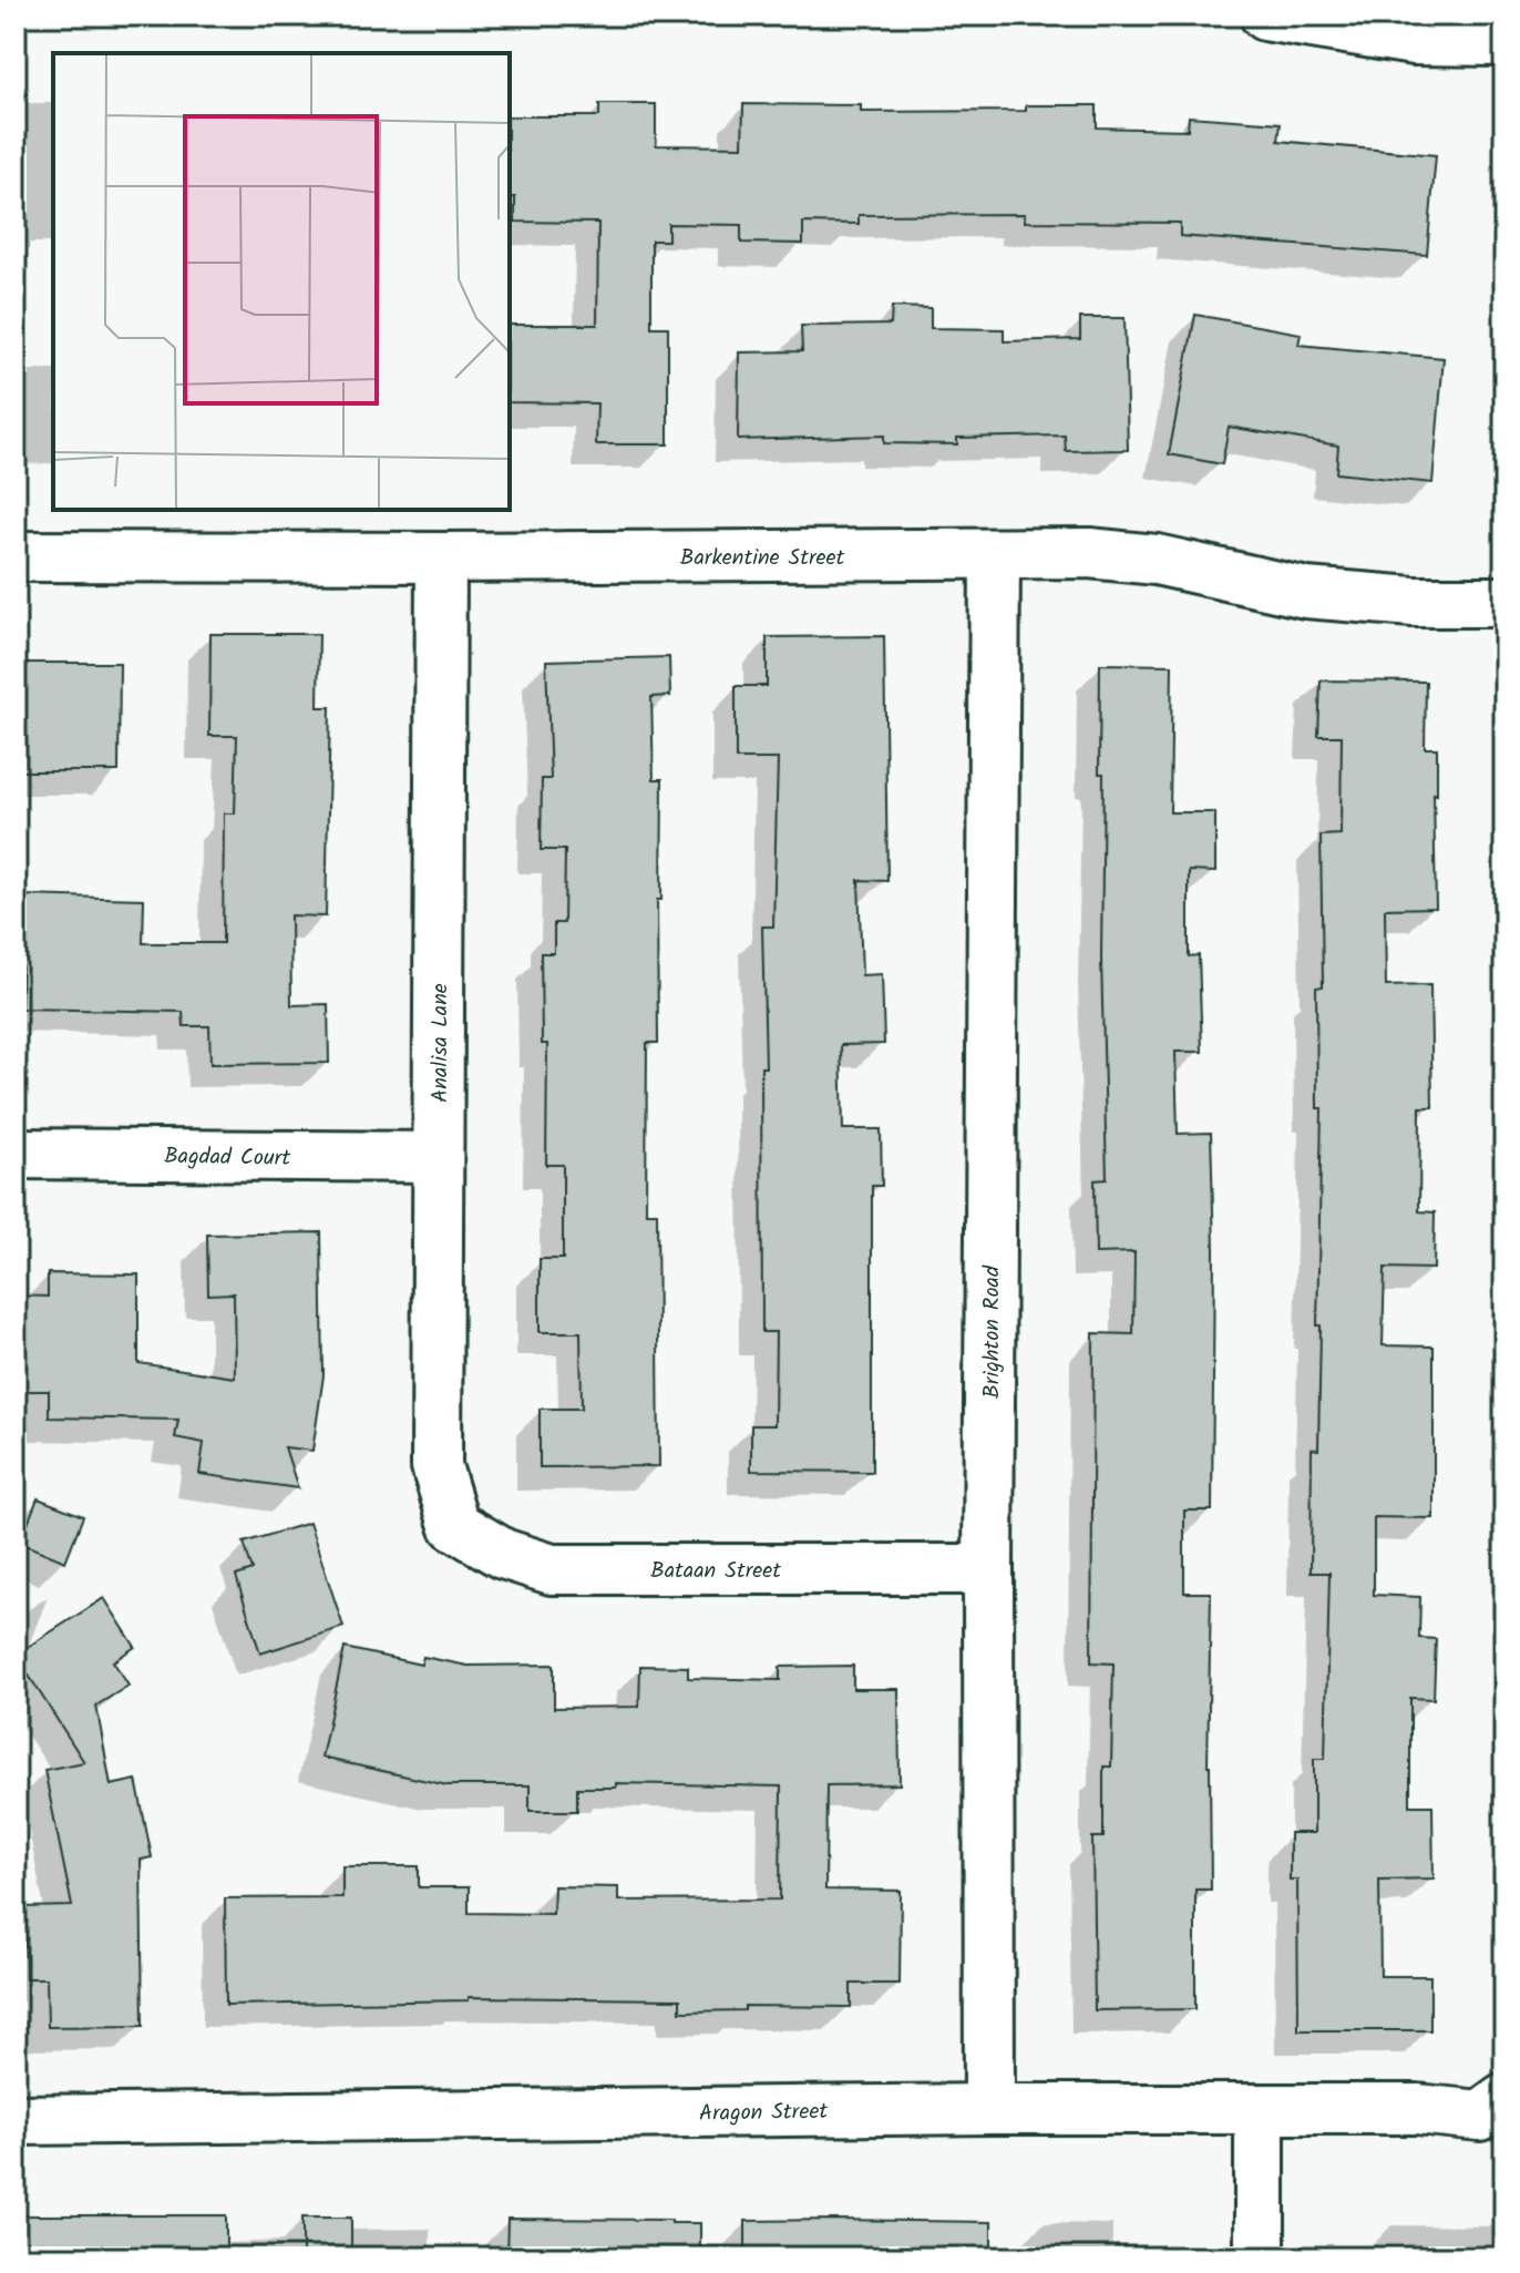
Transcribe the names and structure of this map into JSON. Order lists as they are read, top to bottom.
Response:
{
  "streets": {
    "street": [
      "Barkentine Street",
      "Analisa Lane",
      "Bagdad Court",
      "Brighton Road",
      "Bataan Street",
      "Aragon Street"
    ]
  },
  "crossings": [
    ["Barkentine Street", "Analisa Lane"],
    ["Barkentine Street", "Brighton Road"],
    ["Analisa Lane", "Bagdad Court"],
    ["Analisa Lane", "Bataan Street"],
    ["Brighton Road", "Bataan Street"],
    ["Brighton Road", "Aragon Street"]
  ]
}
